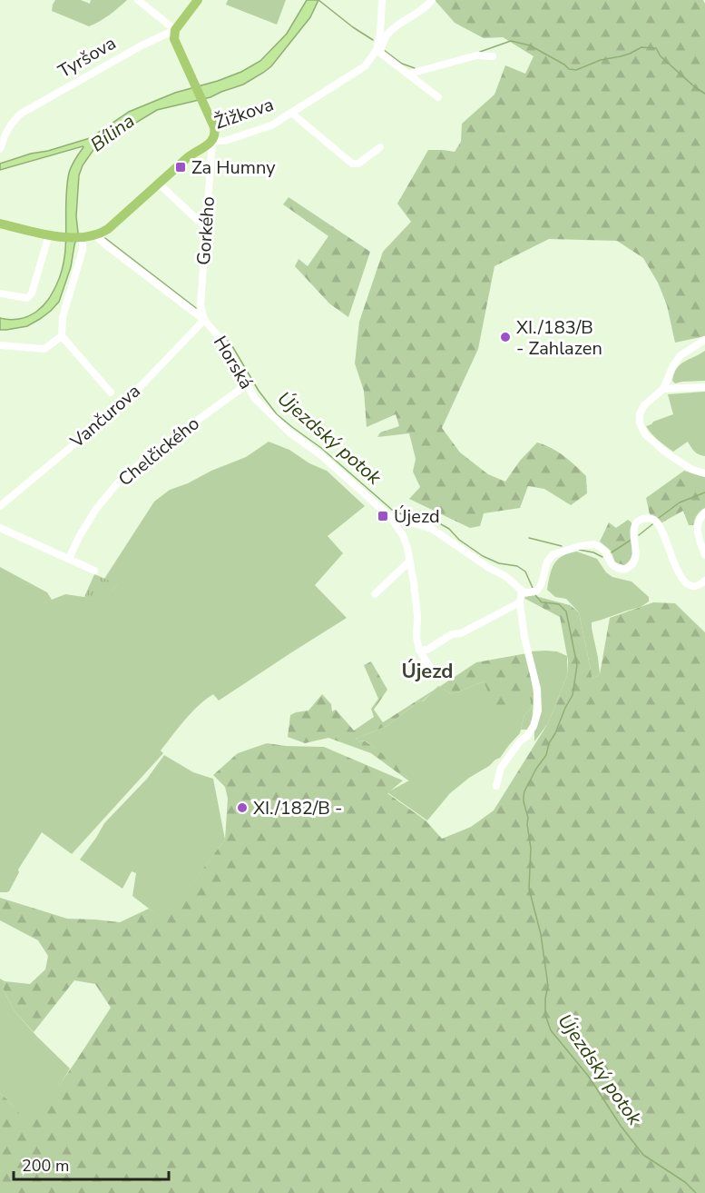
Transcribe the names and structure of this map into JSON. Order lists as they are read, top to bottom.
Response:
{
  "streets": {
    "main road": ["Tyršova", "Žižkova"],
    "street": [
      "Gorkého",
      "Horská",
      "Vančurova",
      "Chelčického"
    ]
  },
  "crossings": [
    ["Žižkova", "Gorkého"],
    ["Žižkova", "Horská"],
    ["Gorkého", "Horská"],
    ["Gorkého", "Vančurova"],
    ["Horská", "Vančurova"],
    ["Horská", "Chelčického"]
  ],
  "districts": ["Újezd"],
  "water": ["Bílina", "Újezdský potok"],
  "places": {
    "transit": ["Za Humny", "Újezd"],
    "other": ["XI./183/B - Zahlazen", "XI./182/B -"]
  },
  "scale_bar": "200 m"
}
